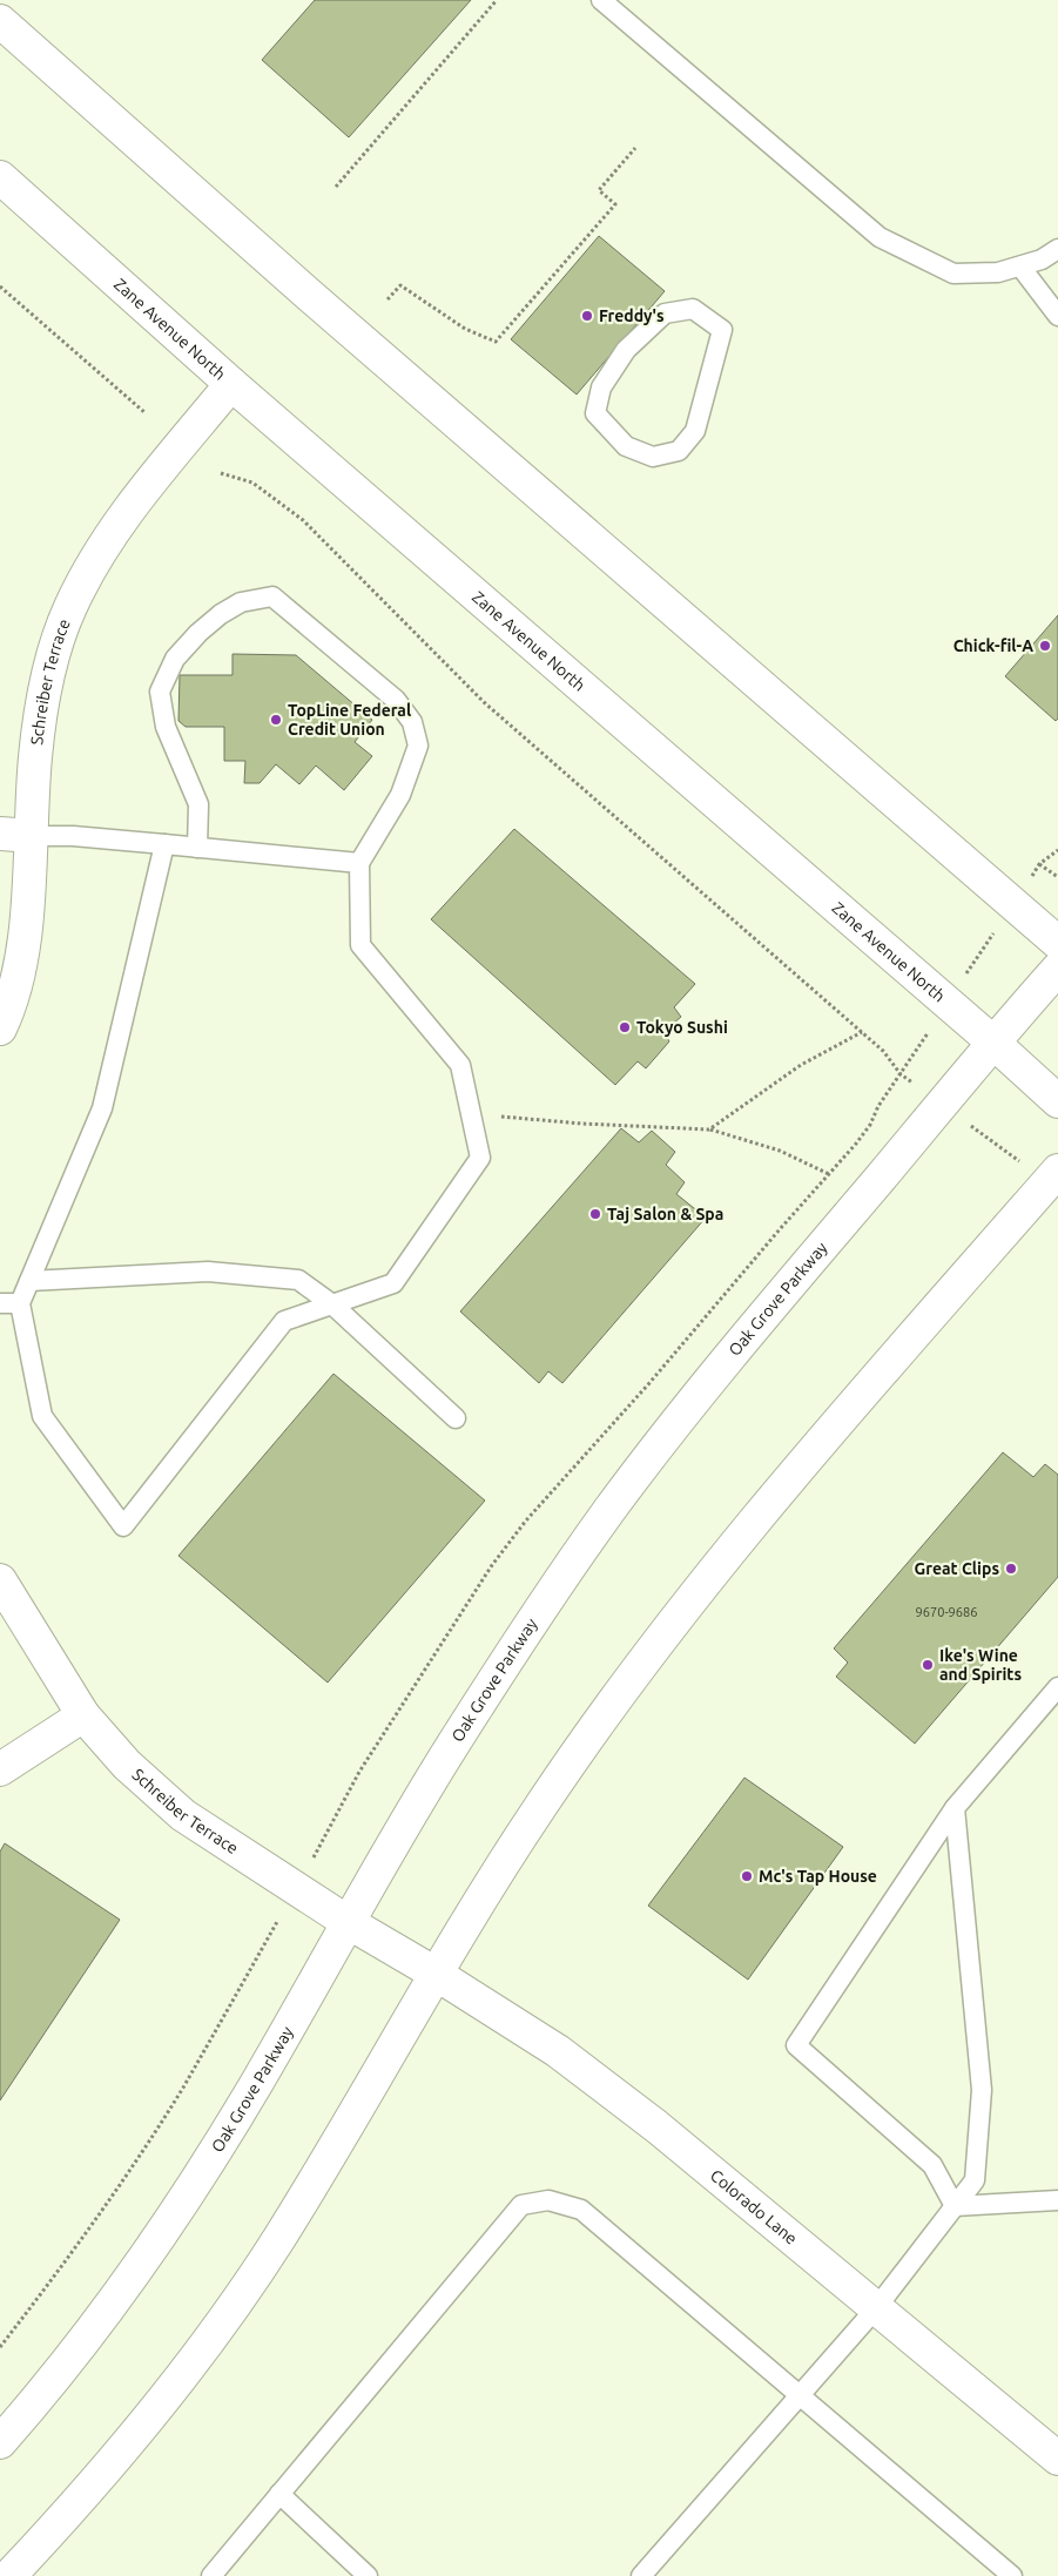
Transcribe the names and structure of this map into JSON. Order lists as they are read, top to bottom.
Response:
{
  "streets": {
    "street": [
      "Zane Avenue North",
      "Schreiber Terrace",
      "Oak Grove Parkway",
      "Colorado Lane"
    ]
  },
  "crossings": [
    ["Zane Avenue North", "Schreiber Terrace"],
    ["Zane Avenue North", "Oak Grove Parkway"],
    ["Schreiber Terrace", "Oak Grove Parkway"],
    ["Schreiber Terrace", "Colorado Lane"]
  ],
  "places": [
    "Freddy's",
    "Chick-fil-A",
    "TopLine Federal Credit Union",
    "Tokyo Sushi",
    "Taj Salon & Spa",
    "Great Clips",
    "Ike's Wine and Spirits",
    "Mc's Tap House"
  ],
  "house_numbers": ["9670-9686"]
}
